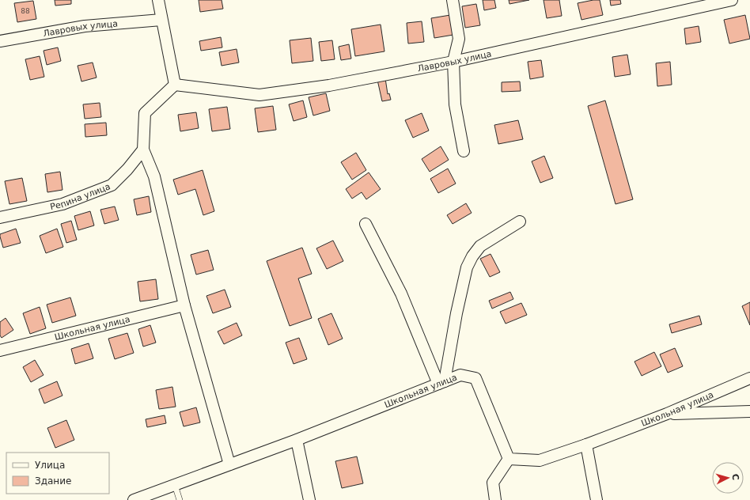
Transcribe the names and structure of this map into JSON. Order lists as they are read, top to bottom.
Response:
{
  "streets": {
    "street": ["Лавровых улица", "Репина улица", "Школьная улица"]
  },
  "house_numbers": ["88"],
  "legend": ["Улица", "Здание"],
  "north": "right"
}
